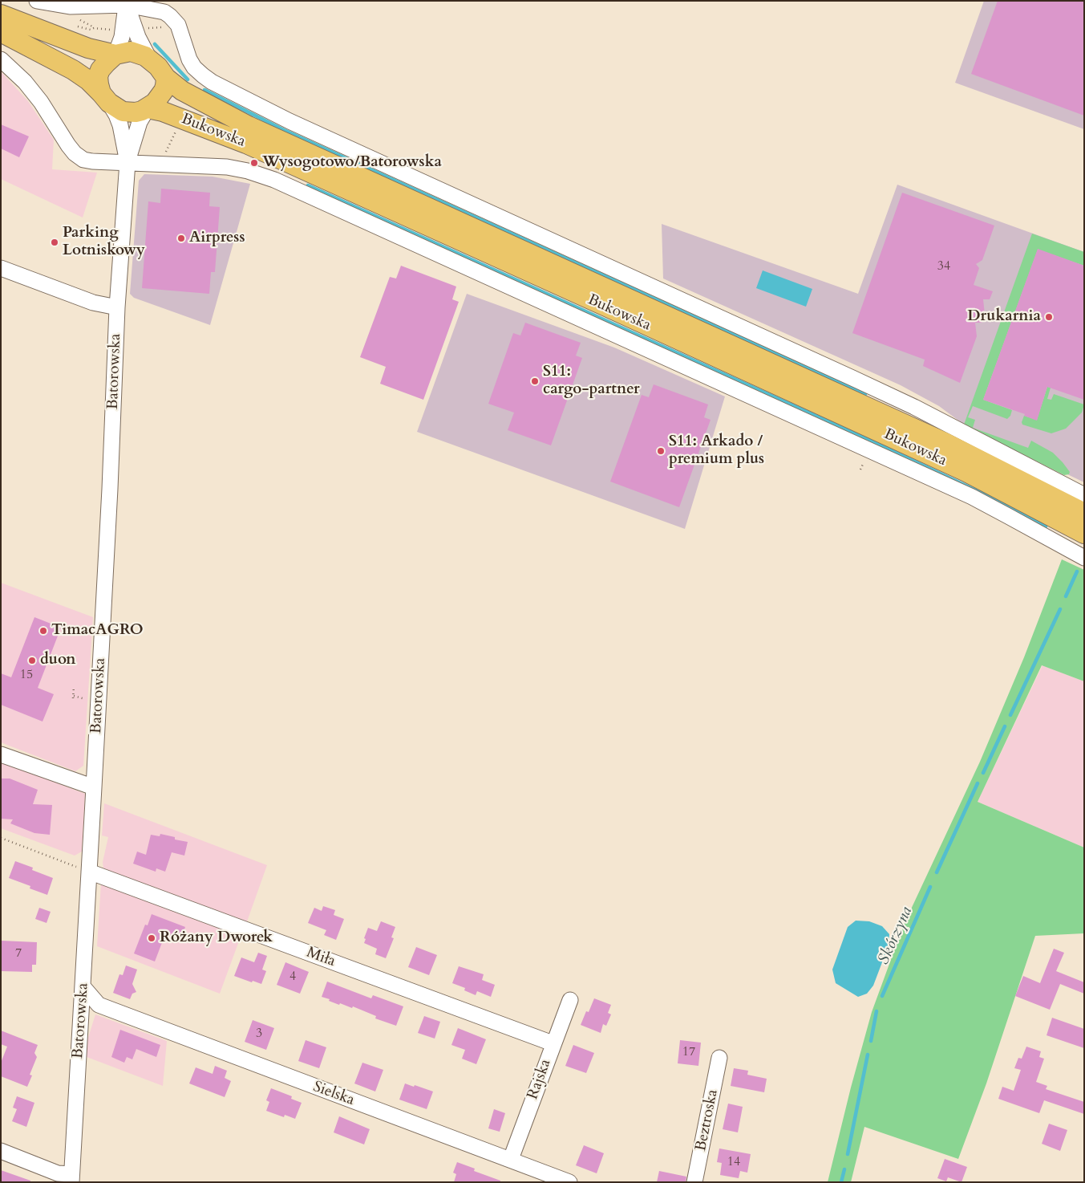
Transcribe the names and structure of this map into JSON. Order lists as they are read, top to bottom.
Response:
{
  "streets": {
    "main road": ["Bukowska"],
    "street": [
      "Batorowska",
      "Miła",
      "Rajska",
      "Sielska",
      "Beztroska"
    ]
  },
  "crossings": [
    ["Bukowska", "Batorowska"],
    ["Batorowska", "Miła"],
    ["Batorowska", "Sielska"],
    ["Miła", "Rajska"],
    ["Rajska", "Sielska"]
  ],
  "water": ["Skórzyna"],
  "places": [
    "Wysogotowo/Batorowska",
    "Airpress",
    "Parking Lotniskowy",
    "Drukarnia",
    "S11: cargo-partner",
    "S11: Arkado / premium plus",
    "TimacAGRO",
    "duon",
    "Różany Dworek"
  ],
  "house_numbers": [
    "34",
    "15",
    "7",
    "4",
    "3",
    "17",
    "14"
  ]
}
